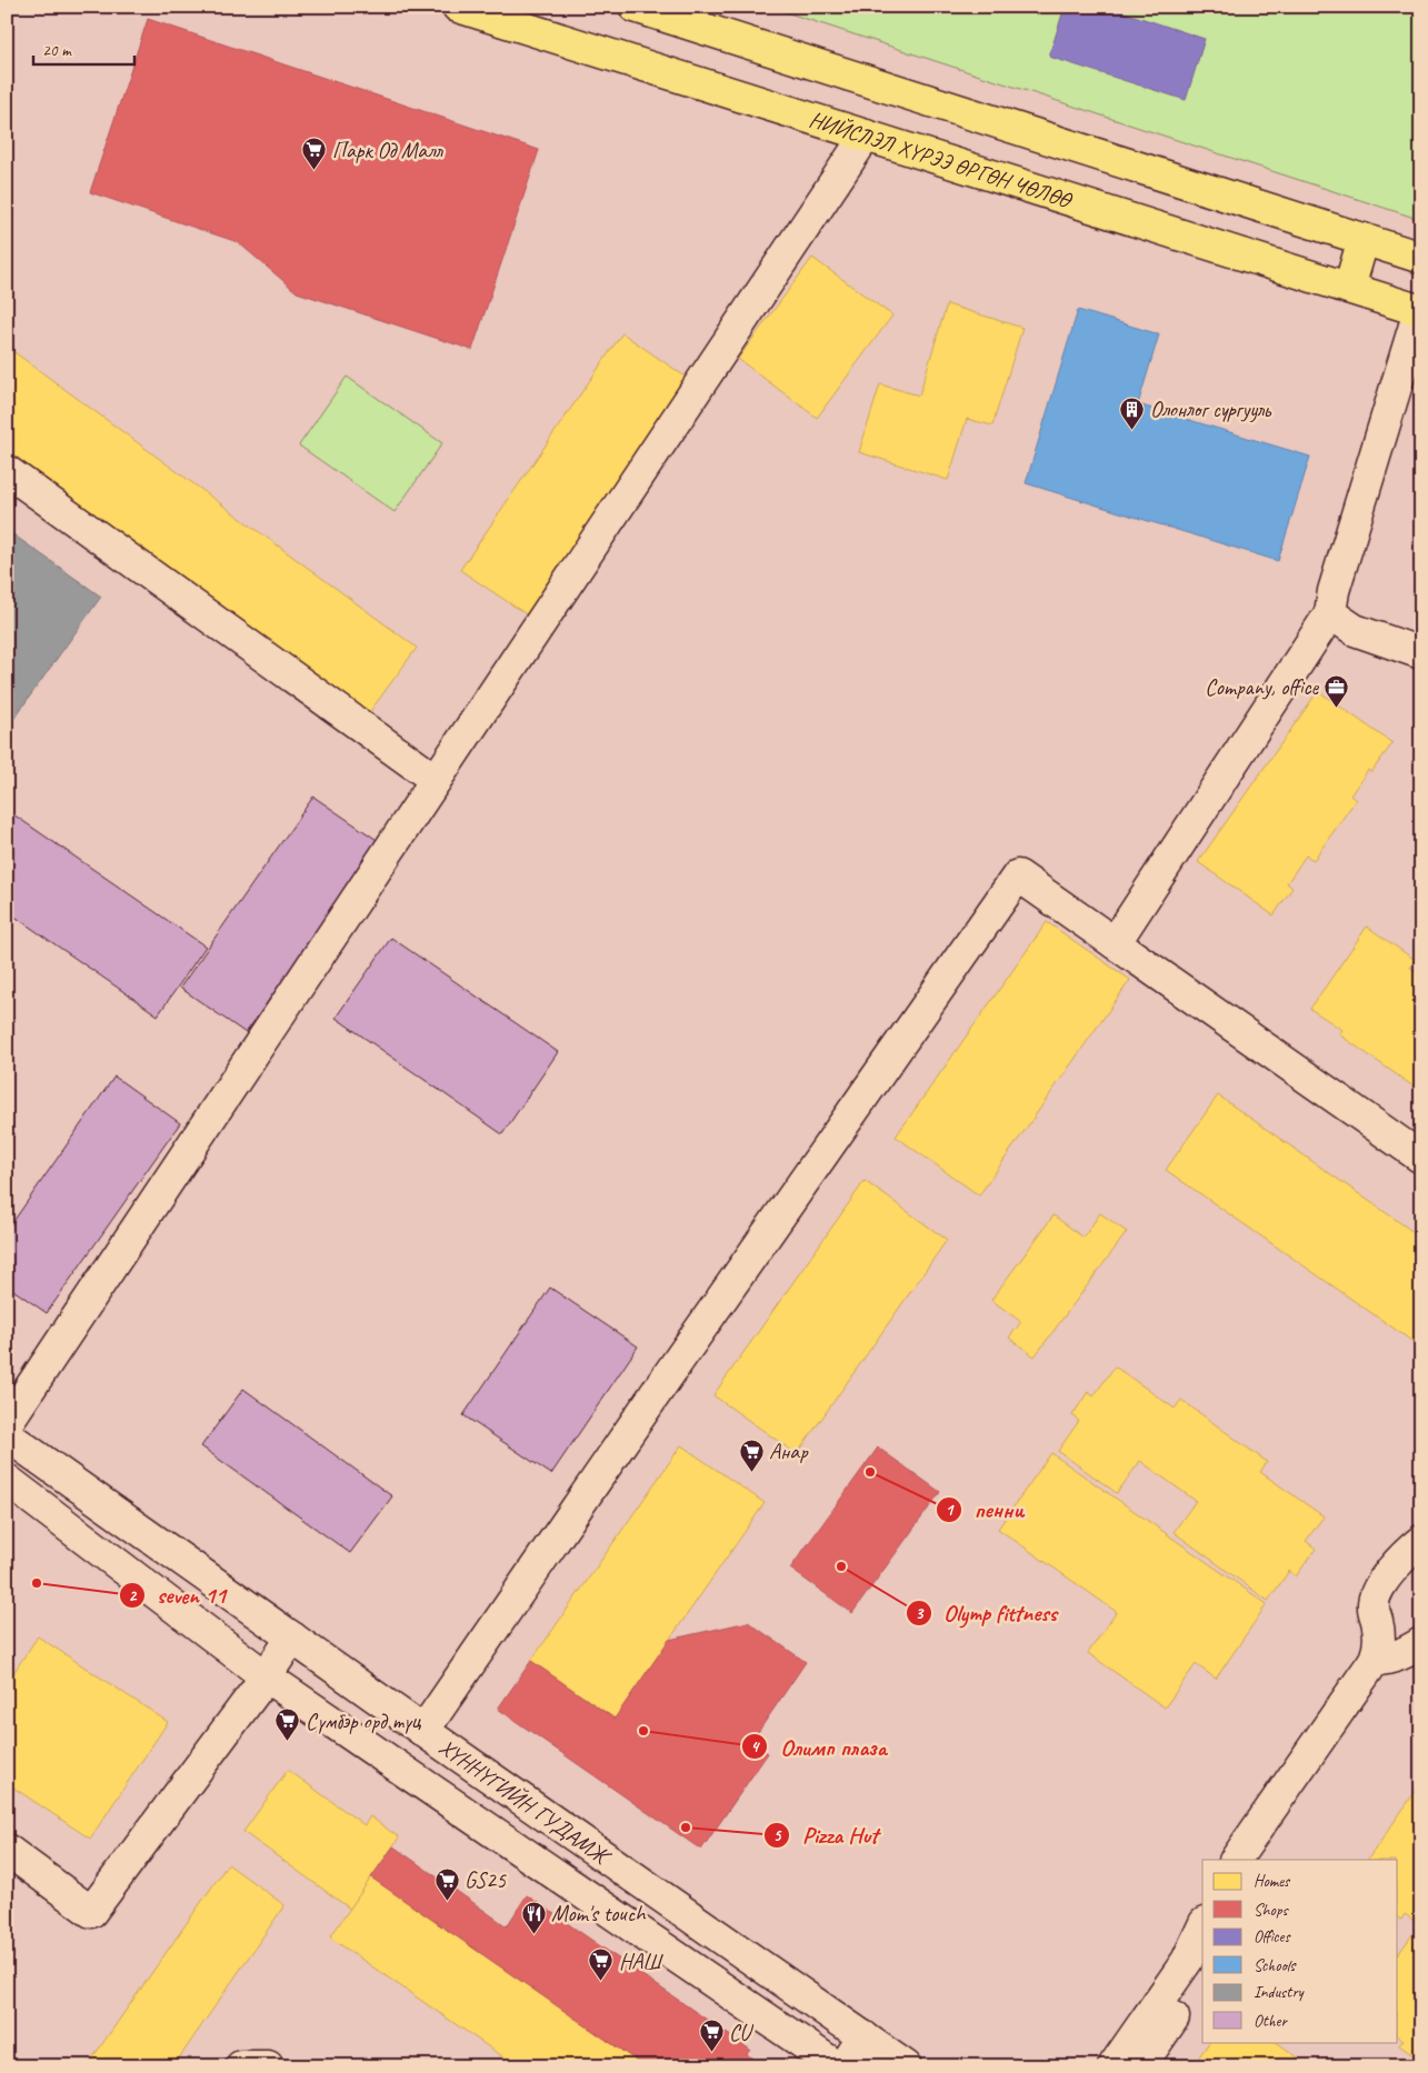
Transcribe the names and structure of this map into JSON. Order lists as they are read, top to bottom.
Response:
{
  "streets": {
    "main road": ["НИЙСЛЭЛ ХҮРЭЭ ӨРГӨН ЧӨЛӨӨ"],
    "street": ["ХҮННҮГИЙН ГУДАМЖ"]
  },
  "places": {
    "supermarket": [
      "Парк Од Малл",
      "Анар",
      "Сүмбэр орд түц",
      "GS25",
      "НАШ",
      "CU"
    ],
    "building": ["Олонлог сургууль"],
    "office": ["Company, office"],
    "other": [
      "пенни",
      "Olymp fittness",
      "seven 11",
      "Олимп плаза",
      "Pizza Hut"
    ],
    "restaurant": ["Mom's touch"]
  },
  "legend": [
    "Homes",
    "Shops",
    "Offices",
    "Schools",
    "Industry",
    "Other"
  ],
  "scale_bar": "20 m"
}
